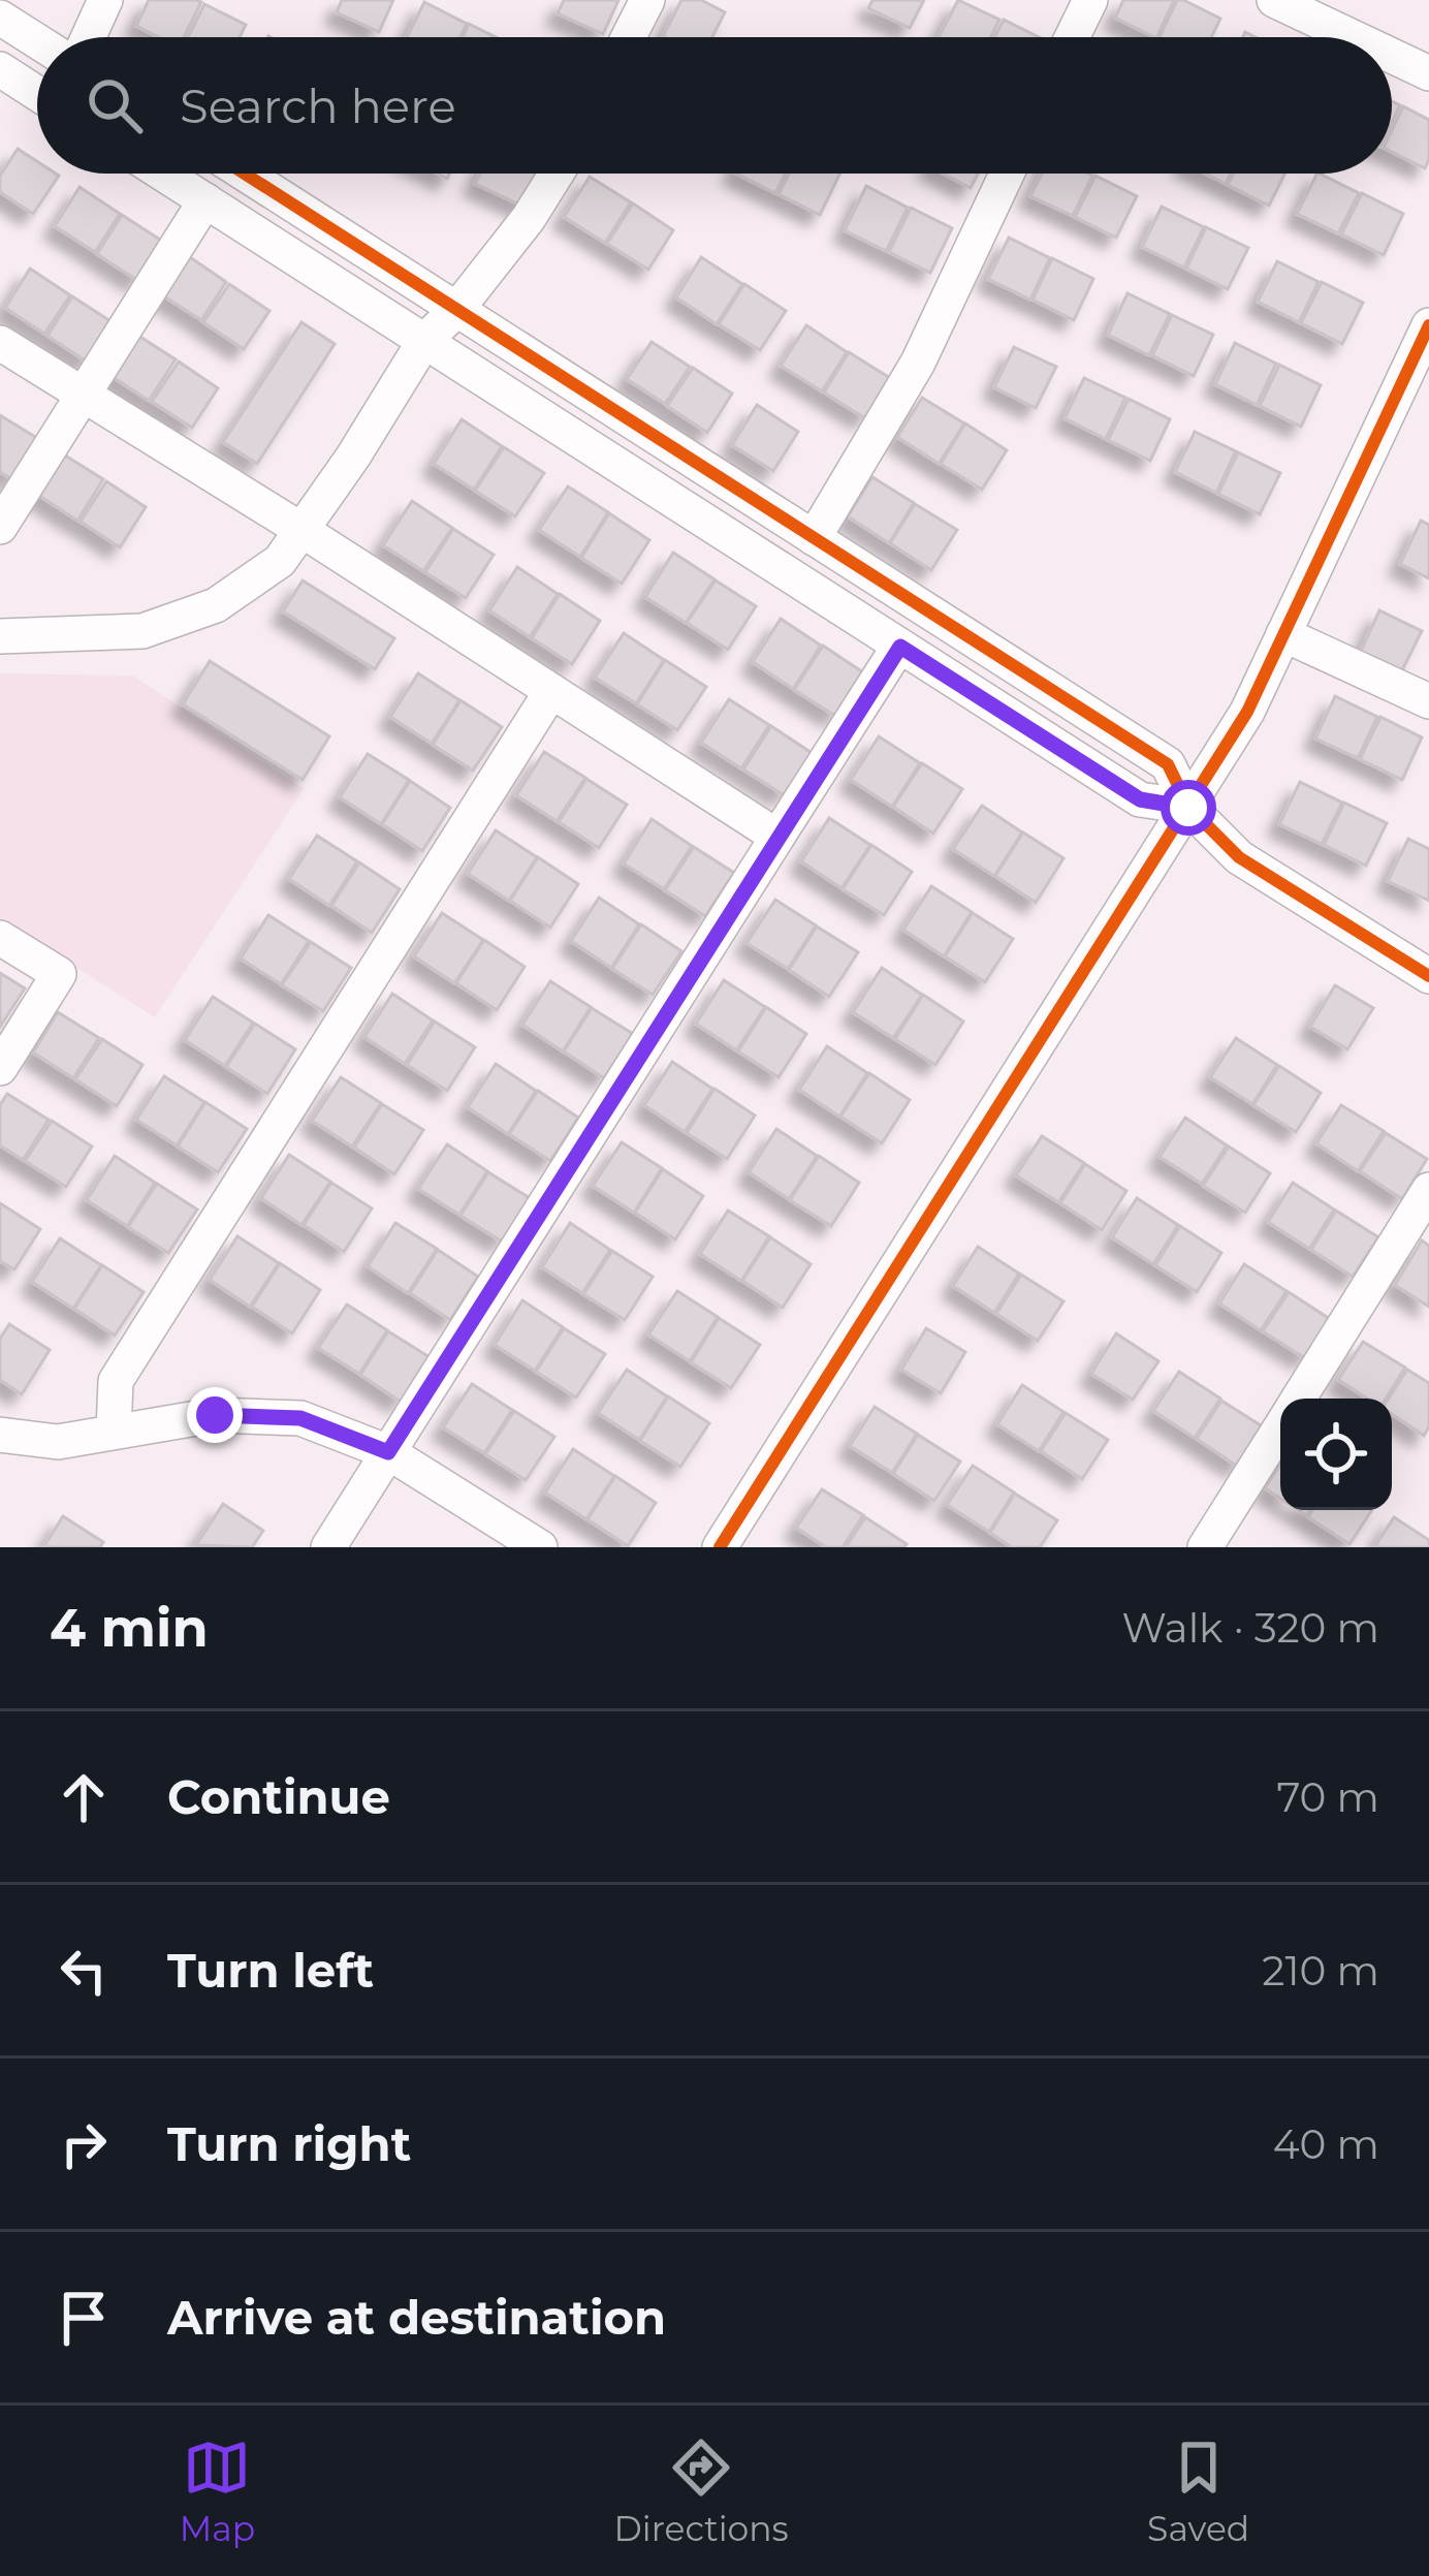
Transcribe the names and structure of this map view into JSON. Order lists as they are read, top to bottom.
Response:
{
  "page": {
    "search": "Search here",
    "heading": ["4 min", "Walk · 320 m"],
    "list": [
      ["Continue", "70 m"],
      ["Turn left", "210 m"],
      ["Turn right", "40 m"],
      "Arrive at destination"
    ],
    "nav": ["Map", "Directions", "Saved"]
  }
}
